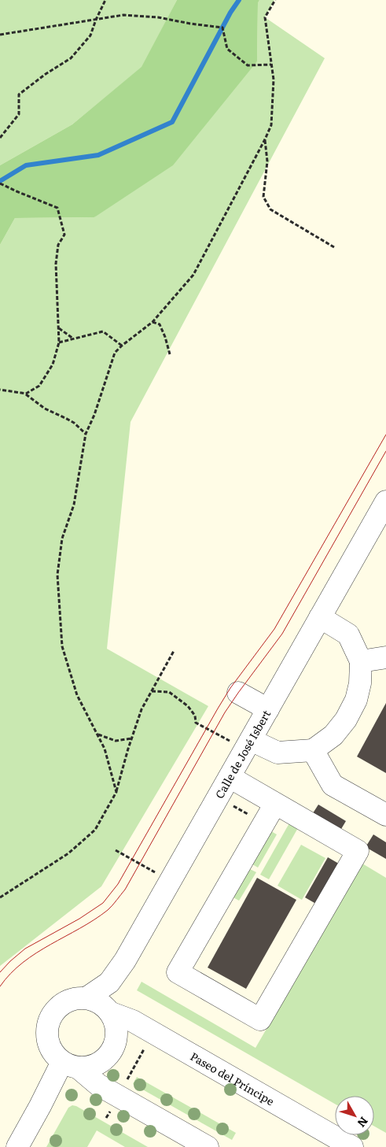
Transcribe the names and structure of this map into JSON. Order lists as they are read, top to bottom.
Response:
{
  "streets": {
    "street": ["Calle de José Isbert", "Paseo del Príncipe"]
  },
  "crossings": [
    ["Calle de José Isbert", "Paseo del Príncipe"]
  ],
  "north": "bottom right"
}
